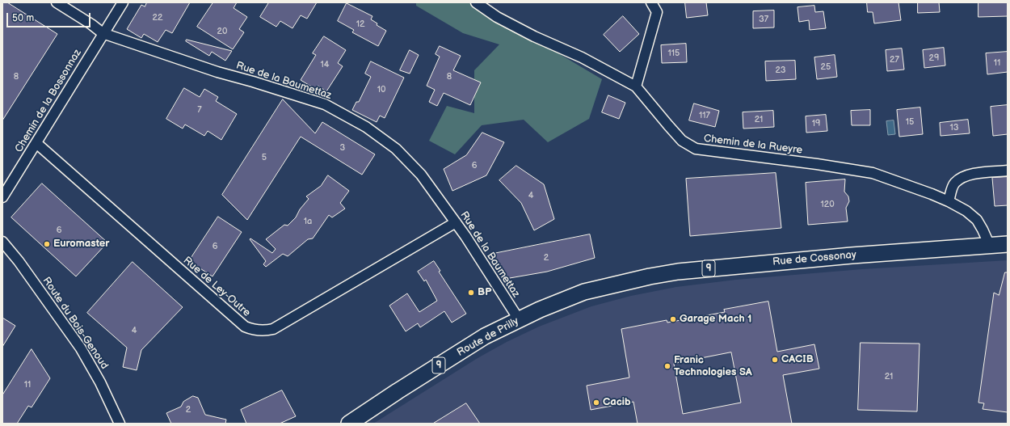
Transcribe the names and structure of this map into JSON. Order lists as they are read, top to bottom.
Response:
{
  "streets": {
    "main road": ["Rue de Cossonay", "9", "Route de Prilly"],
    "street": [
      "Rue de la Baumettaz",
      "Chemin de la Bossonnaz",
      "Chemin de la Rueyre",
      "Rue de Ley-Outre",
      "Route du Bois-Genoud"
    ]
  },
  "crossings": [
    ["Rue de la Baumettaz", "Chemin de la Bossonnaz"],
    ["Rue de la Baumettaz", "Rue de Ley-Outre"],
    ["Rue de la Baumettaz", "Route de Prilly"],
    ["Chemin de la Bossonnaz", "Rue de Ley-Outre"],
    ["Chemin de la Rueyre", "Rue de Cossonay"],
    ["Rue de Cossonay", "Route de Prilly"]
  ],
  "places": [
    "Euromaster",
    "BP",
    "Garage Mach 1",
    "CACIB",
    "Franic Technologies SA",
    "Cacib"
  ],
  "house_numbers": [
    "22",
    "37",
    "12",
    "20",
    "115",
    "29",
    "27",
    "11",
    "14",
    "25",
    "23",
    "8",
    "8",
    "10",
    "7",
    "117",
    "21",
    "15",
    "19",
    "13",
    "3",
    "5",
    "6",
    "4",
    "120",
    "1a",
    "6",
    "6",
    "2",
    "4",
    "21",
    "11",
    "2"
  ],
  "scale_bar": "50 m"
}
